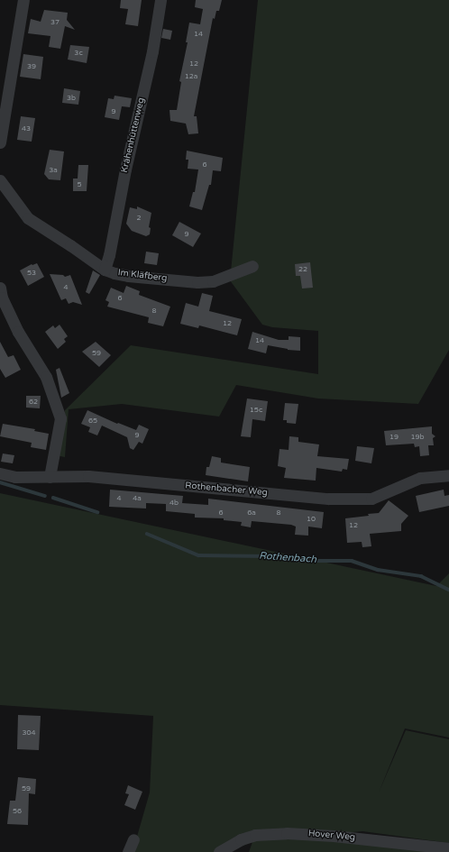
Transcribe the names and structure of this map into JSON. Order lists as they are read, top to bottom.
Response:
{
  "streets": {
    "street": [
      "Krähenhüttenweg",
      "Im Kläfberg",
      "Rothenbacher Weg",
      "Hover Weg"
    ]
  },
  "crossings": [
    ["Krähenhüttenweg", "Im Kläfberg"]
  ],
  "water": ["Rothenbach"],
  "house_numbers": [
    "37",
    "14",
    "3c",
    "12",
    "39",
    "12a",
    "3b",
    "9",
    "43",
    "6",
    "3a",
    "5",
    "2",
    "9",
    "22",
    "53",
    "4",
    "6",
    "8",
    "12",
    "14",
    "59",
    "62",
    "15c",
    "65",
    "9",
    "19",
    "19b",
    "4",
    "4a",
    "4b",
    "6",
    "6a",
    "8",
    "10",
    "12",
    "304",
    "59",
    "56"
  ]
}
